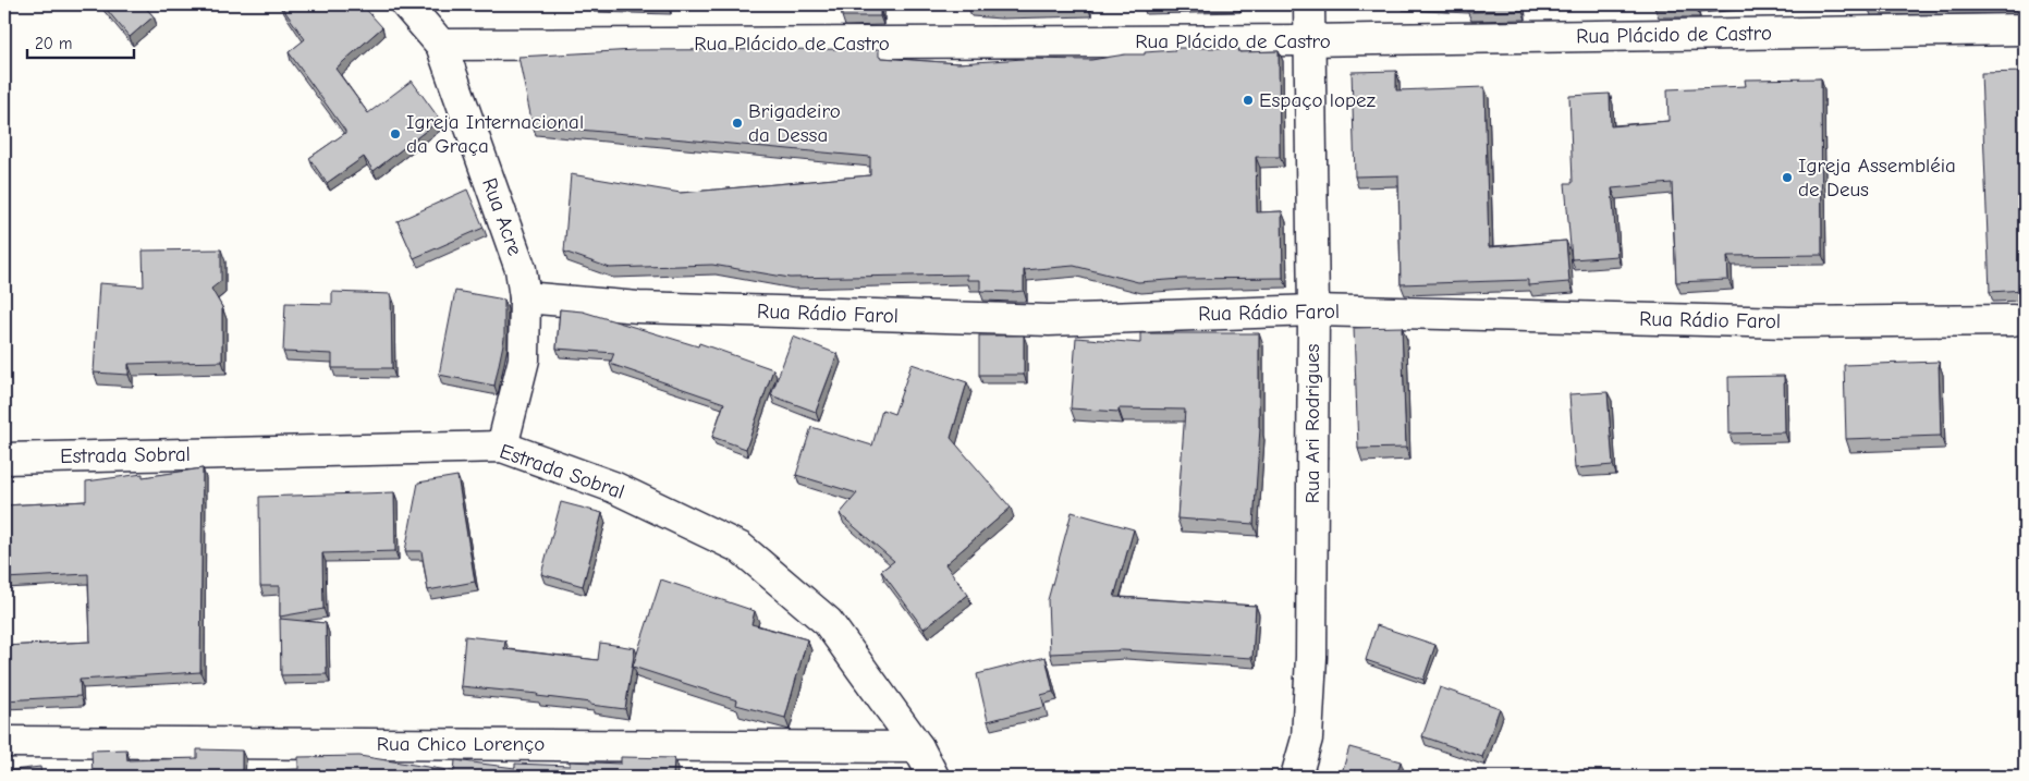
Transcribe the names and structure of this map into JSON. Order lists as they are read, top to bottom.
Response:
{
  "streets": {
    "street": [
      "Rua Plácido de Castro",
      "Rua Acre",
      "Rua Rádio Farol",
      "Rua Ari Rodrigues",
      "Estrada Sobral",
      "Rua Chico Lorenço"
    ]
  },
  "crossings": [
    ["Rua Plácido de Castro", "Rua Acre"],
    ["Rua Plácido de Castro", "Rua Ari Rodrigues"],
    ["Rua Acre", "Rua Rádio Farol"],
    ["Rua Acre", "Estrada Sobral"],
    ["Rua Rádio Farol", "Rua Ari Rodrigues"],
    ["Estrada Sobral", "Rua Chico Lorenço"]
  ],
  "places": [
    "Espaço lopez",
    "Brigadeiro da Dessa",
    "Igreja Internacional da Graça",
    "Igreja Assembléia de Deus"
  ],
  "scale_bar": "20 m"
}
